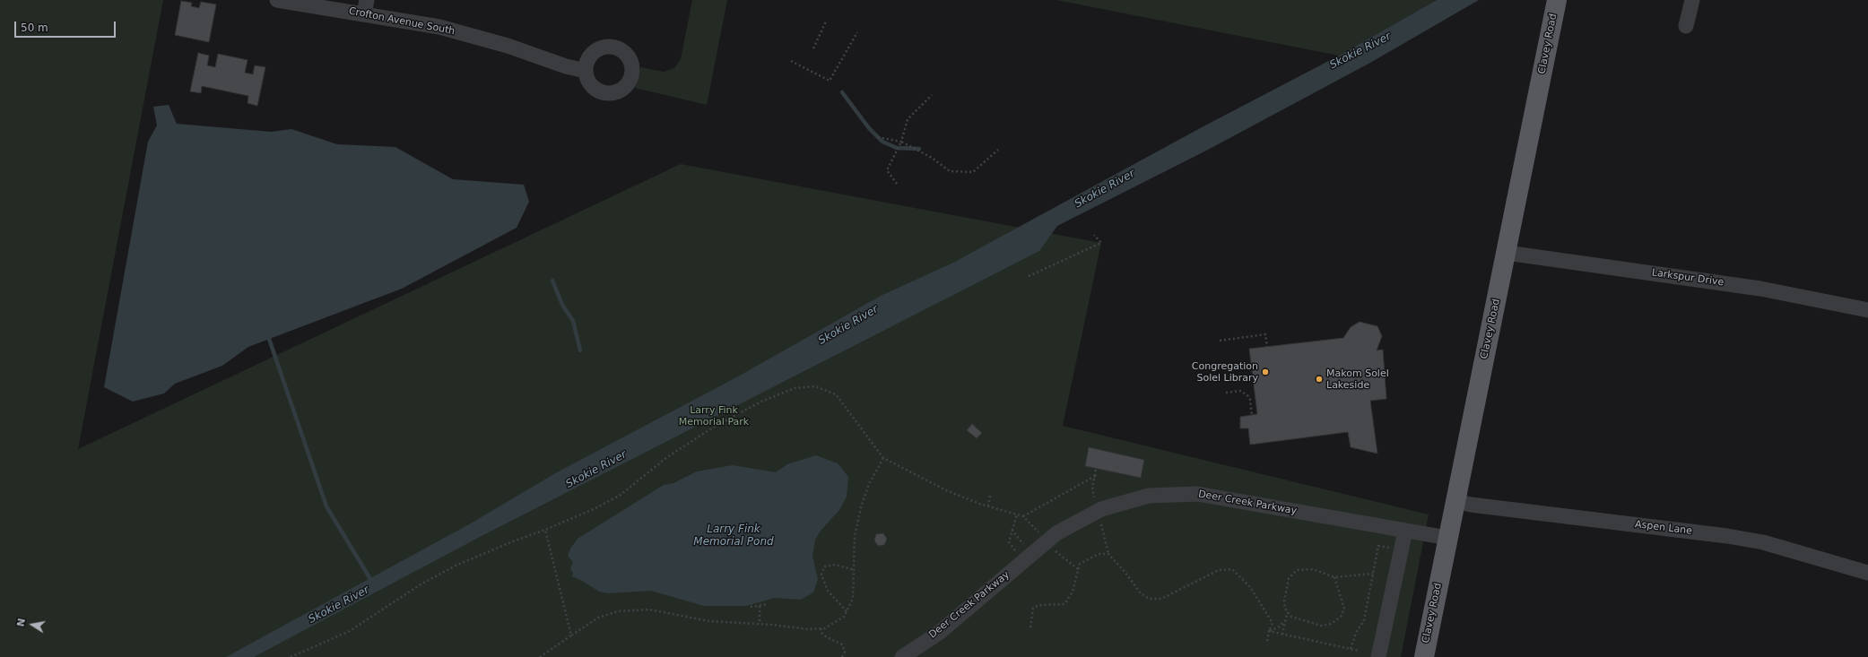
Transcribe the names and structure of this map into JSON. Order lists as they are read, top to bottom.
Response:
{
  "streets": {
    "main road": ["Clavey Road"],
    "street": [
      "Crofton Avenue South",
      "Larkspur Drive",
      "Deer Creek Parkway",
      "Aspen Lane"
    ]
  },
  "crossings": [
    ["Clavey Road", "Larkspur Drive"],
    ["Clavey Road", "Deer Creek Parkway"],
    ["Clavey Road", "Aspen Lane"]
  ],
  "water": ["Skokie River", "Larry Fink Memorial Pond"],
  "parks": ["Larry Fink Memorial Park"],
  "places": ["Congregation Solel Library", "Makom Solel Lakeside"],
  "scale_bar": "50 m",
  "north": "left"
}
